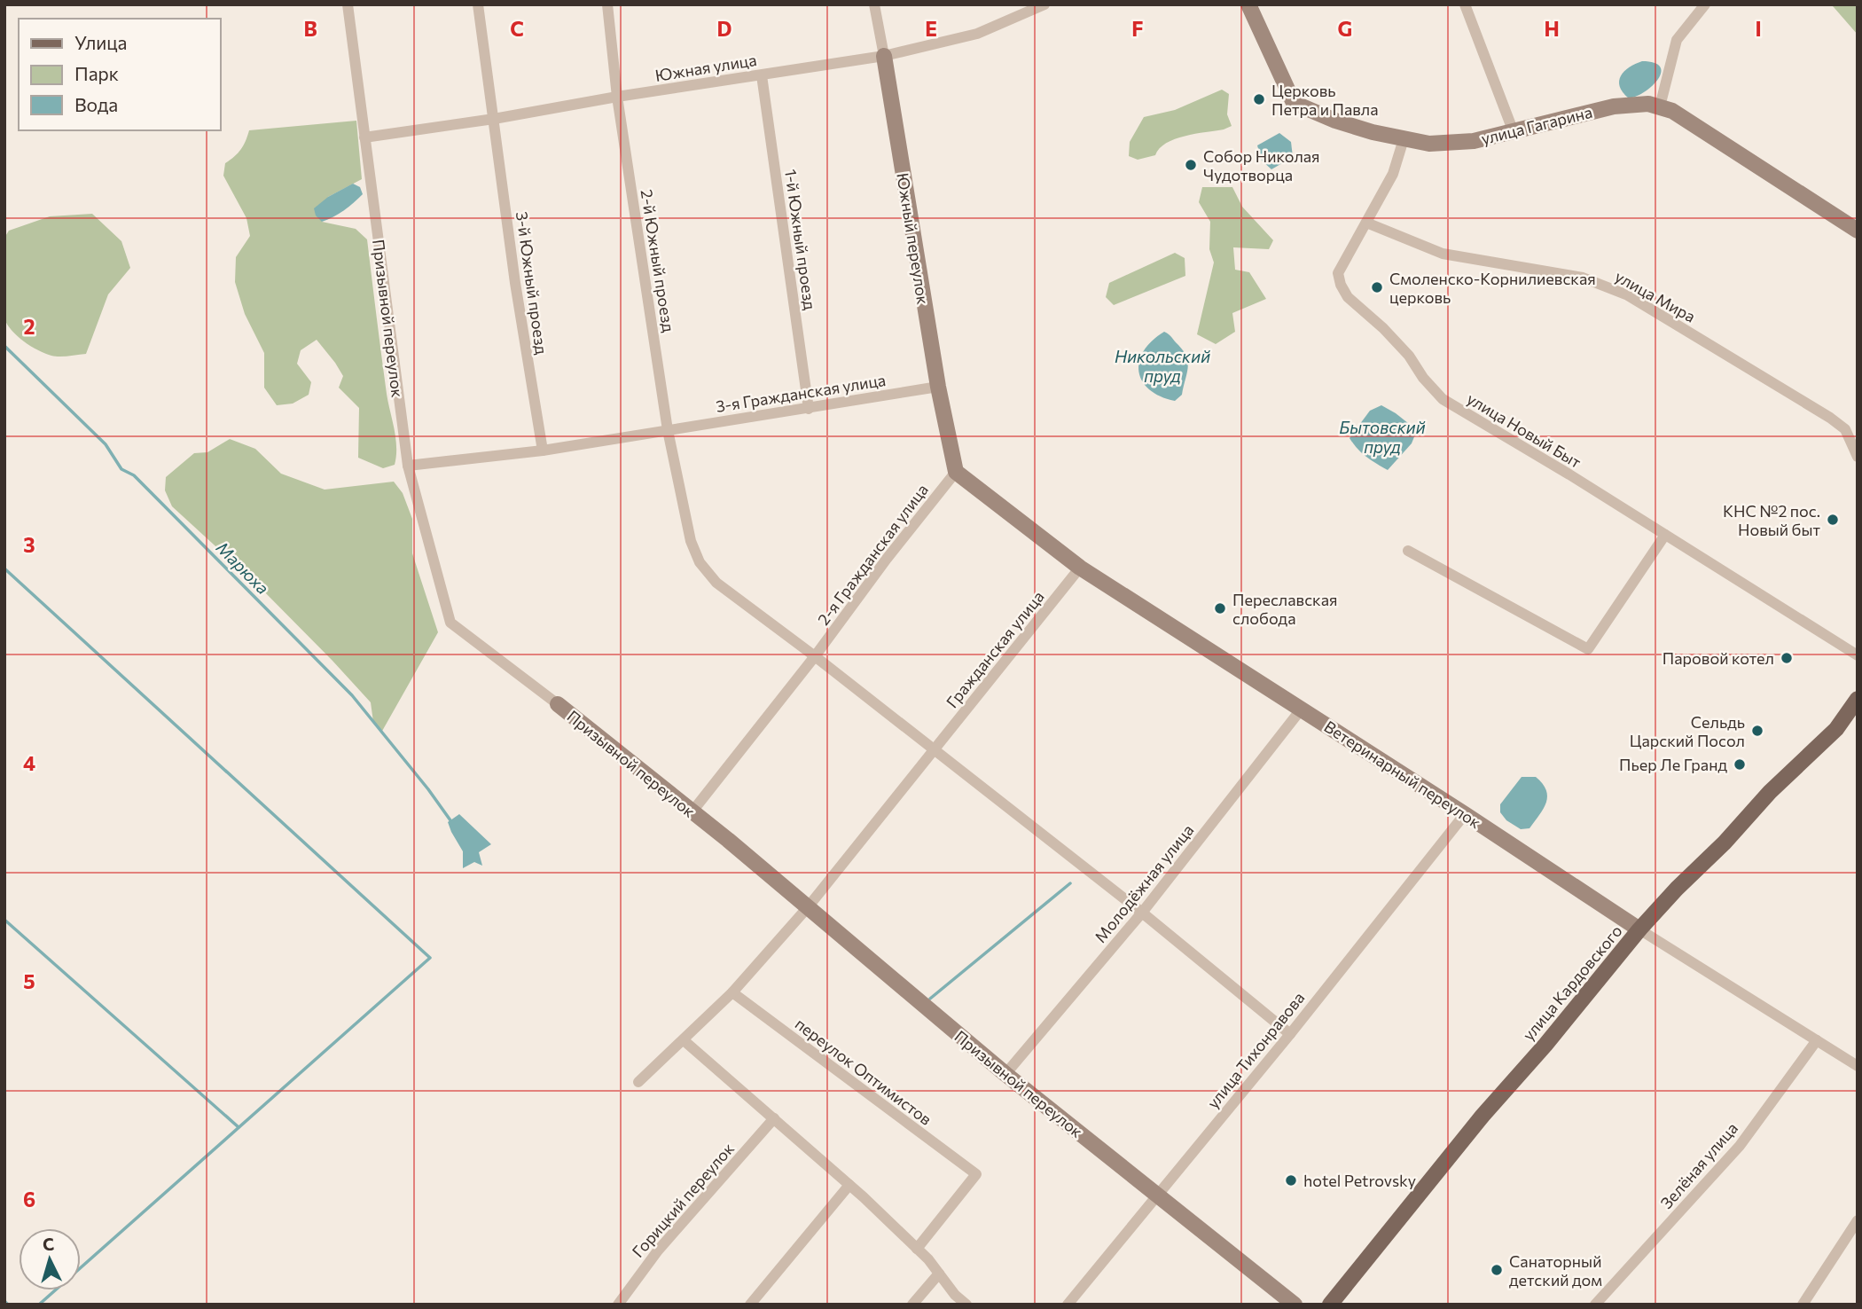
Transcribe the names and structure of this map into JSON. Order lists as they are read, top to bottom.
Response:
{
  "streets": {
    "main road": ["улица Кардовского"],
    "street": [
      "Южная улица",
      "улица Гагарина",
      "Южный переулок",
      "1-й Южный проезд",
      "2-й Южный проезд",
      "3-й Южный проезд",
      "улица Мира",
      "Призывной переулок",
      "3-я Гражданская улица",
      "улица Новый Быт",
      "2-я Гражданская улица",
      "Гражданская улица",
      "Ветеринарный переулок",
      "Молодёжная улица",
      "улица Тихонравова",
      "переулок Оптимистов",
      "Зелёная улица",
      "Горицкий переулок"
    ]
  },
  "crossings": [
    ["Южная улица", "Южный переулок"],
    ["Южная улица", "1-й Южный проезд"],
    ["Южная улица", "2-й Южный проезд"],
    ["Южная улица", "3-й Южный проезд"],
    ["Южная улица", "Призывной переулок"],
    ["улица Гагарина", "улица Новый Быт"],
    ["Южный переулок", "3-я Гражданская улица"],
    ["Южный переулок", "2-я Гражданская улица"],
    ["Южный переулок", "Ветеринарный переулок"],
    ["1-й Южный проезд", "3-я Гражданская улица"],
    ["2-й Южный проезд", "3-я Гражданская улица"],
    ["3-й Южный проезд", "3-я Гражданская улица"],
    ["улица Мира", "улица Новый Быт"],
    ["Призывной переулок", "3-я Гражданская улица"],
    ["Призывной переулок", "2-я Гражданская улица"],
    ["Призывной переулок", "Гражданская улица"],
    ["Призывной переулок", "Молодёжная улица"],
    ["Призывной переулок", "улица Тихонравова"],
    ["2-я Гражданская улица", "Ветеринарный переулок"],
    ["Гражданская улица", "Ветеринарный переулок"],
    ["Гражданская улица", "переулок Оптимистов"],
    ["Ветеринарный переулок", "Молодёжная улица"],
    ["Ветеринарный переулок", "улица Кардовского"],
    ["Ветеринарный переулок", "улица Тихонравова"],
    ["Ветеринарный переулок", "Зелёная улица"]
  ],
  "water": ["Никольский пруд", "Бытовский пруд", "Марюха"],
  "places": [
    "Церковь Петра и Павла",
    "Собор Николая Чудотворца",
    "Смоленско-Корнилиевская церковь",
    "КНС №2 пос. Новый быт",
    "Переславская слобода",
    "Паровой котел",
    "Сельдь Царский Посол",
    "Пьер Ле Гранд",
    "hotel Petrovsky",
    "Санаторный детский дом"
  ],
  "legend": ["Улица", "Парк", "Вода"],
  "north": "top",
  "grid": {
    "columns": [
      "B",
      "C",
      "D",
      "E",
      "F",
      "G",
      "H",
      "I"
    ],
    "rows": [
      "2",
      "3",
      "4",
      "5",
      "6"
    ]
  }
}
